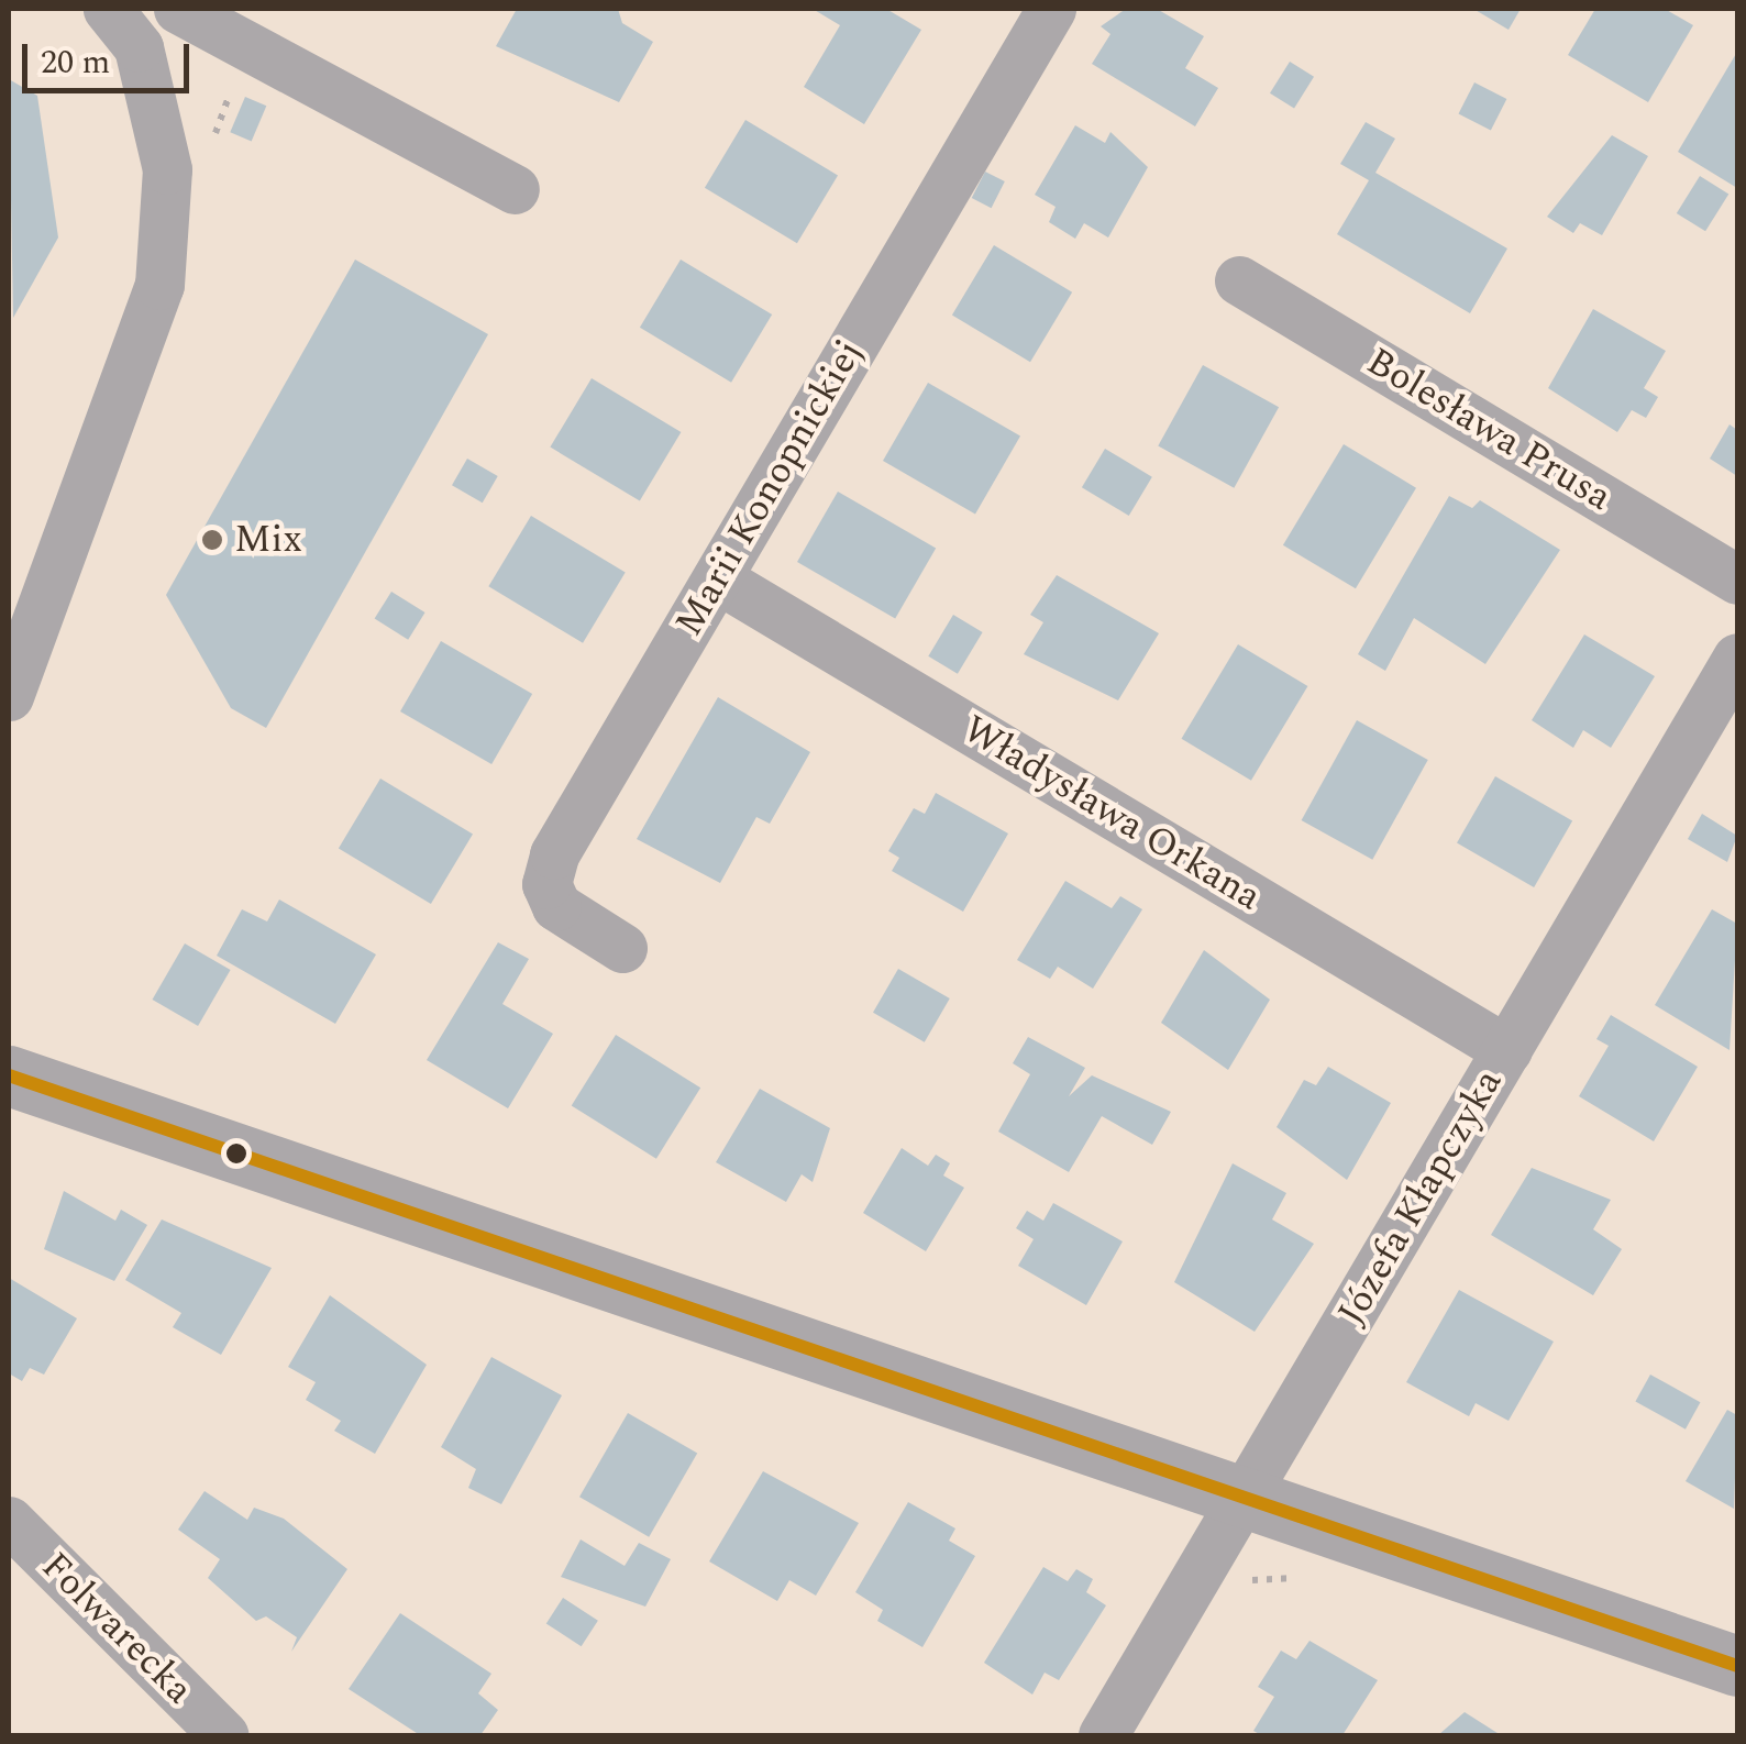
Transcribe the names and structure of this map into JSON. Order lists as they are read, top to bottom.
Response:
{
  "streets": {
    "street": [
      "Bolesława Prusa",
      "Marii Konopnickiej",
      "Władysława Orkana",
      "Józefa Kłapczyka",
      "Folwarecka"
    ]
  },
  "crossings": [
    ["Marii Konopnickiej", "Władysława Orkana"],
    ["Władysława Orkana", "Józefa Kłapczyka"]
  ],
  "places": ["Mix"],
  "scale_bar": "20 m"
}
